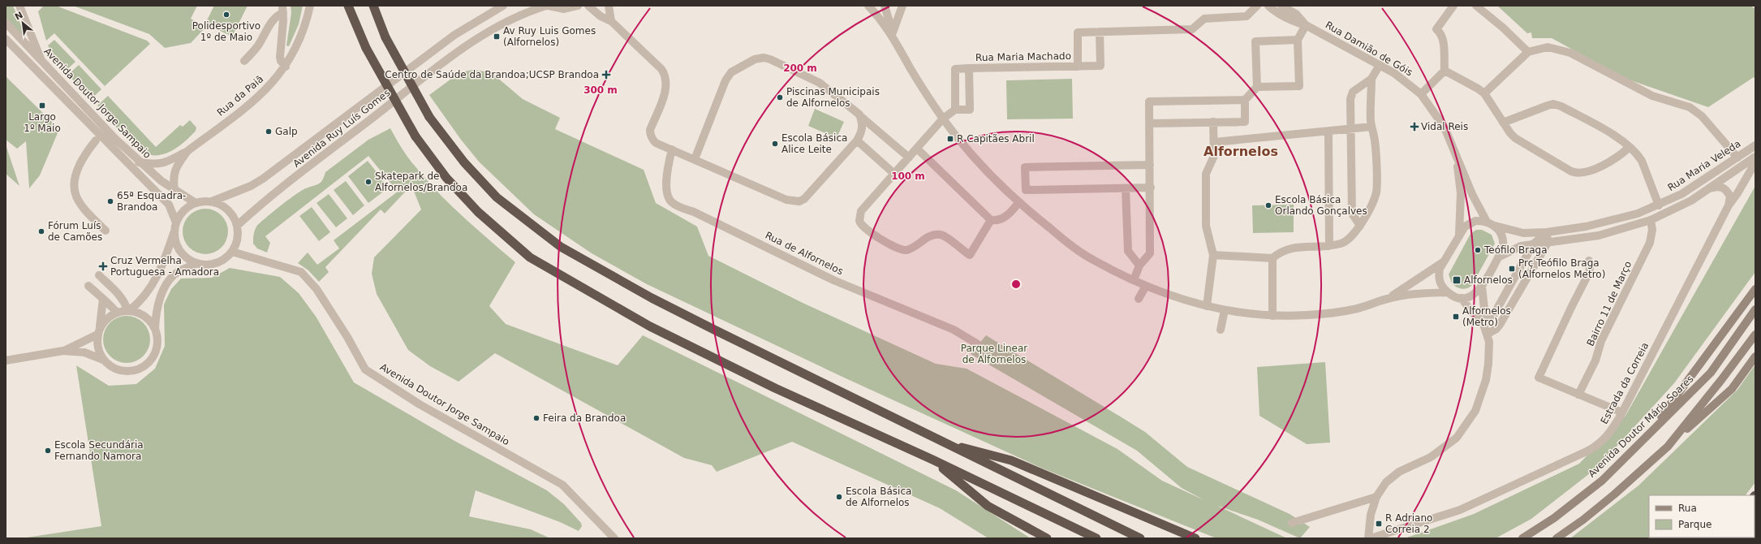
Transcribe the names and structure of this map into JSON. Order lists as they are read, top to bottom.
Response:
{
  "streets": {
    "main road": ["Avenida Doutor Mário Soares"],
    "street": [
      "Rua Damião de Góis",
      "Rua Maria Machado",
      "Rua da Paiã",
      "Avenida Doutor Jorge Sampaio",
      "Avenida Ruy Luís Gomes",
      "Rua Maria Veleda",
      "Rua de Alfornelos",
      "Bairro 11 de Março",
      "Estrada da Correia"
    ]
  },
  "crossings": [
    ["Rua Damião de Góis", "Rua Maria Veleda"],
    ["Rua da Paiã", "Avenida Doutor Jorge Sampaio"],
    ["Avenida Doutor Jorge Sampaio", "Avenida Ruy Luís Gomes"]
  ],
  "districts": ["Alfornelos"],
  "parks": ["Parque Linear de Alfornelos"],
  "places": {
    "other": [
      "Polidesportivo 1º de Maio",
      "Piscinas Municipais de Alfornelos",
      "Galp",
      "Escola Básica Alice Leite",
      "Skatepark de Alfornelos/Brandoa",
      "65ª Esquadra- Brandoa",
      "Escola Básica Orlando Gonçalves",
      "Fórum Luís de Camões",
      "Teófilo Braga",
      "Feira da Brandoa",
      "Escola Secundária Fernando Namora",
      "Escola Básica de Alfornelos"
    ],
    "transit": [
      "Av Ruy Luis Gomes (Alfornelos)",
      "Largo 1º Maio",
      "R Capitães Abril",
      "Prç Teófilo Braga (Alfornelos Metro)",
      "Alfornelos",
      "Alfornelos (Metro)",
      "R Adriano Correia 2"
    ],
    "health": ["Centro de Saúde da Brandoa;UCSP Brandoa", "Vidal Reis", "Cruz Vermelha Portuguesa - Amadora"]
  },
  "legend": ["Rua", "Parque"],
  "north": "top left",
  "rings": ["200 m", "300 m", "100 m"]
}
